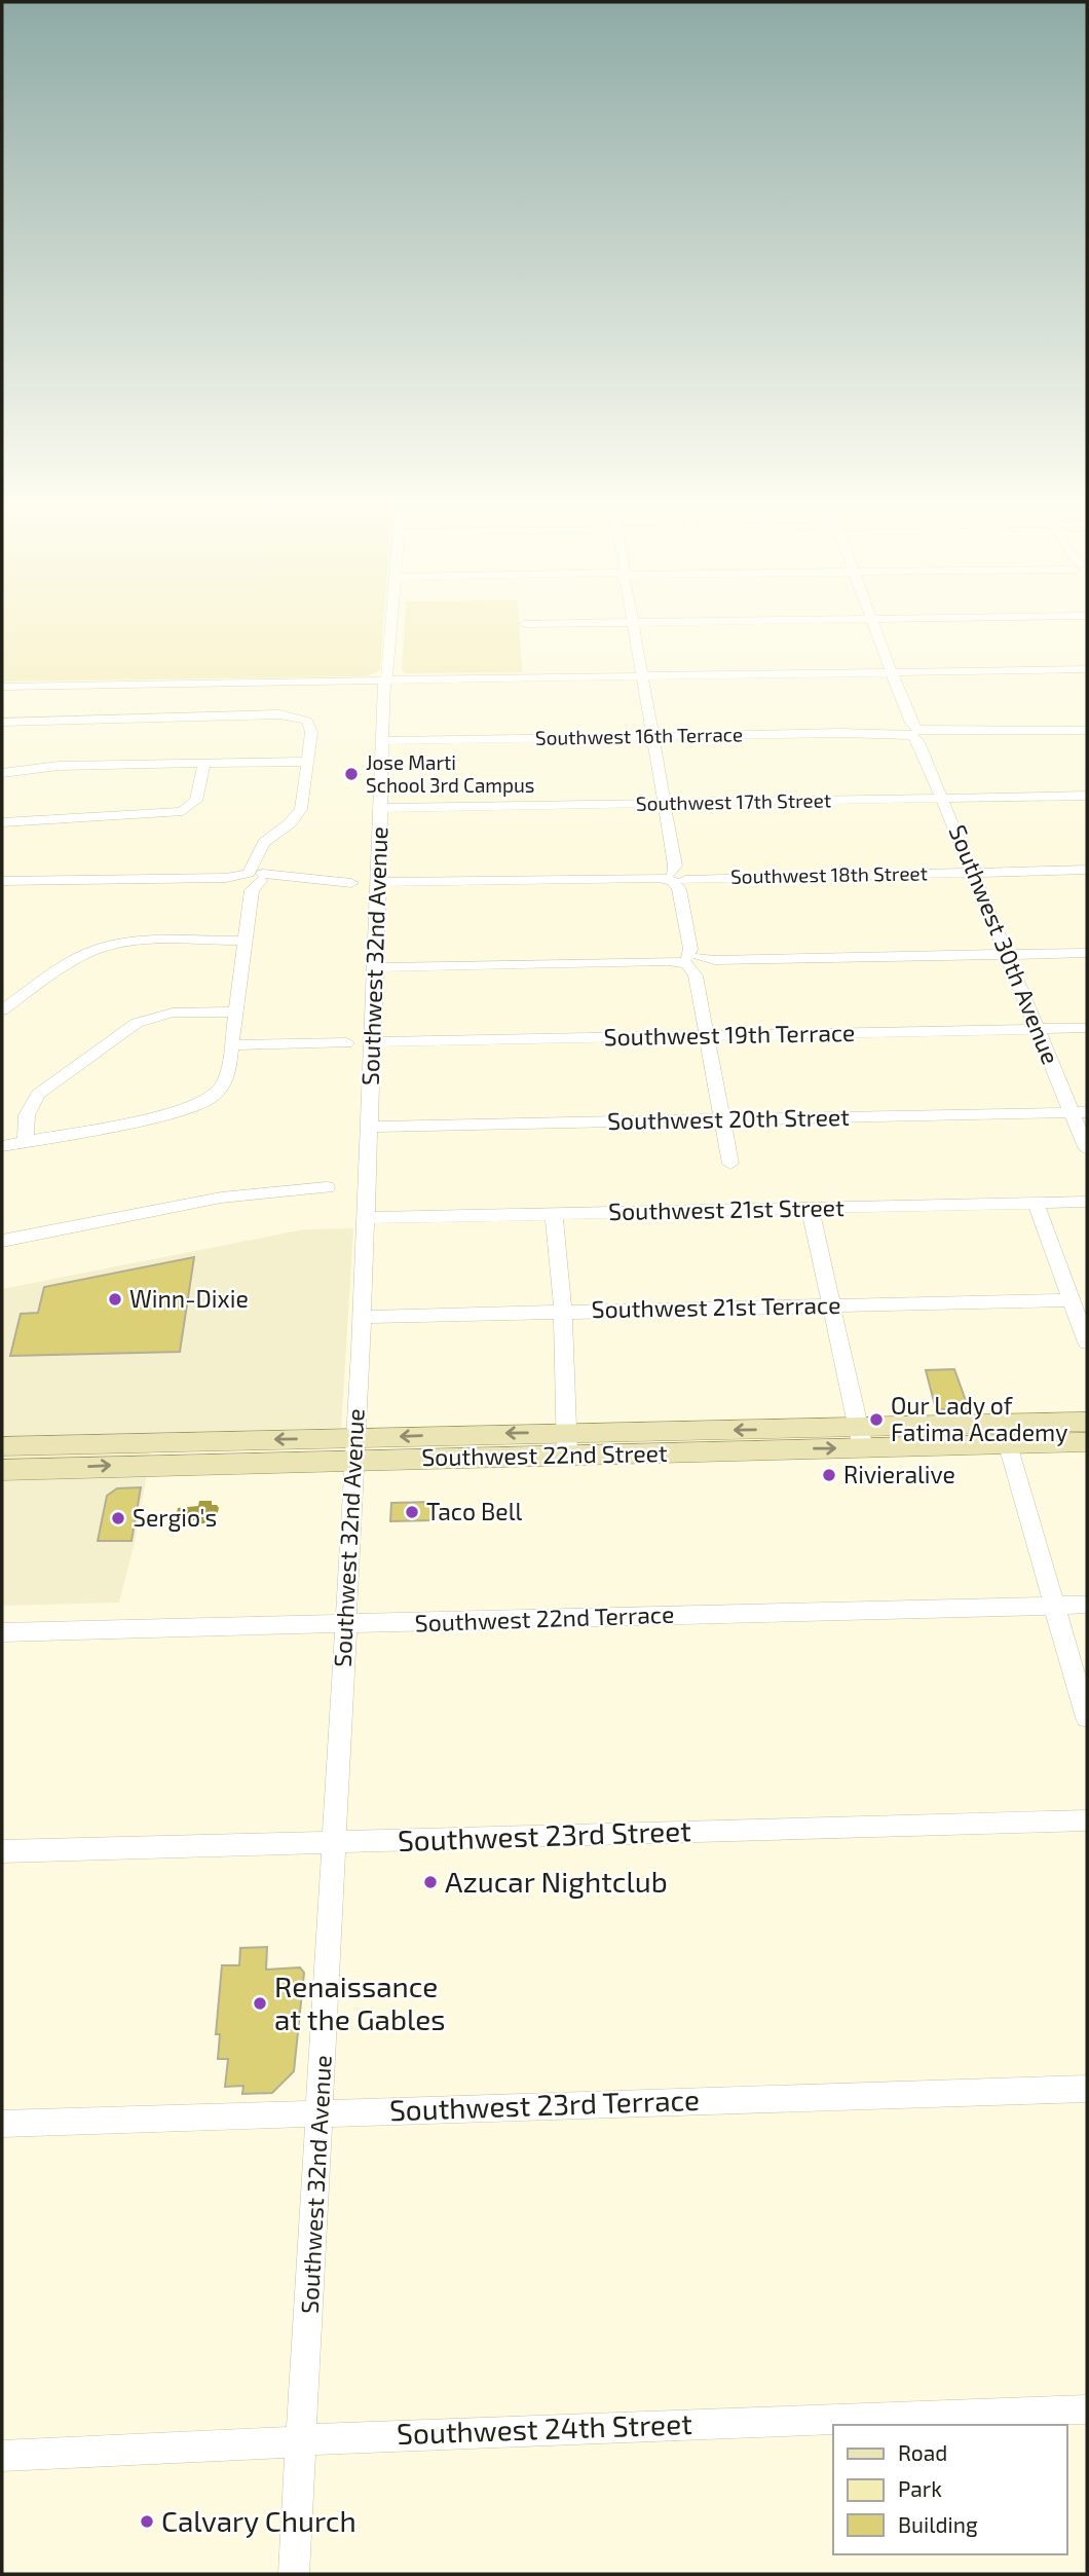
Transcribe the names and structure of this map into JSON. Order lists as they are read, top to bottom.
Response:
{
  "streets": {
    "main road": ["Southwest 22nd Street"],
    "street": [
      "Southwest 16th Terrace",
      "Southwest 17th Street",
      "Southwest 18th Street",
      "Southwest 30th Avenue",
      "Southwest 32nd Avenue",
      "Southwest 19th Terrace",
      "Southwest 20th Street",
      "Southwest 21st Street",
      "Southwest 21st Terrace",
      "Southwest 22nd Terrace",
      "Southwest 23rd Street",
      "Southwest 23rd Terrace",
      "Southwest 24th Street"
    ]
  },
  "crossings": [
    ["Southwest 16th Terrace", "Southwest 30th Avenue"],
    ["Southwest 16th Terrace", "Southwest 32nd Avenue"],
    ["Southwest 17th Street", "Southwest 30th Avenue"],
    ["Southwest 17th Street", "Southwest 32nd Avenue"],
    ["Southwest 18th Street", "Southwest 30th Avenue"],
    ["Southwest 18th Street", "Southwest 32nd Avenue"],
    ["Southwest 30th Avenue", "Southwest 19th Terrace"],
    ["Southwest 30th Avenue", "Southwest 20th Street"],
    ["Southwest 32nd Avenue", "Southwest 19th Terrace"],
    ["Southwest 32nd Avenue", "Southwest 20th Street"],
    ["Southwest 32nd Avenue", "Southwest 21st Street"],
    ["Southwest 32nd Avenue", "Southwest 21st Terrace"],
    ["Southwest 32nd Avenue", "Southwest 22nd Street"],
    ["Southwest 32nd Avenue", "Southwest 22nd Terrace"],
    ["Southwest 32nd Avenue", "Southwest 23rd Street"],
    ["Southwest 32nd Avenue", "Southwest 23rd Terrace"],
    ["Southwest 32nd Avenue", "Southwest 24th Street"]
  ],
  "places": [
    "Jose Marti School 3rd Campus",
    "Winn-Dixie",
    "Our Lady of Fatima Academy",
    "Rivieralive",
    "Taco Bell",
    "Sergio's",
    "Azucar Nightclub",
    "Renaissance at the Gables",
    "Calvary Church"
  ],
  "legend": ["Road", "Park", "Building"]
}
